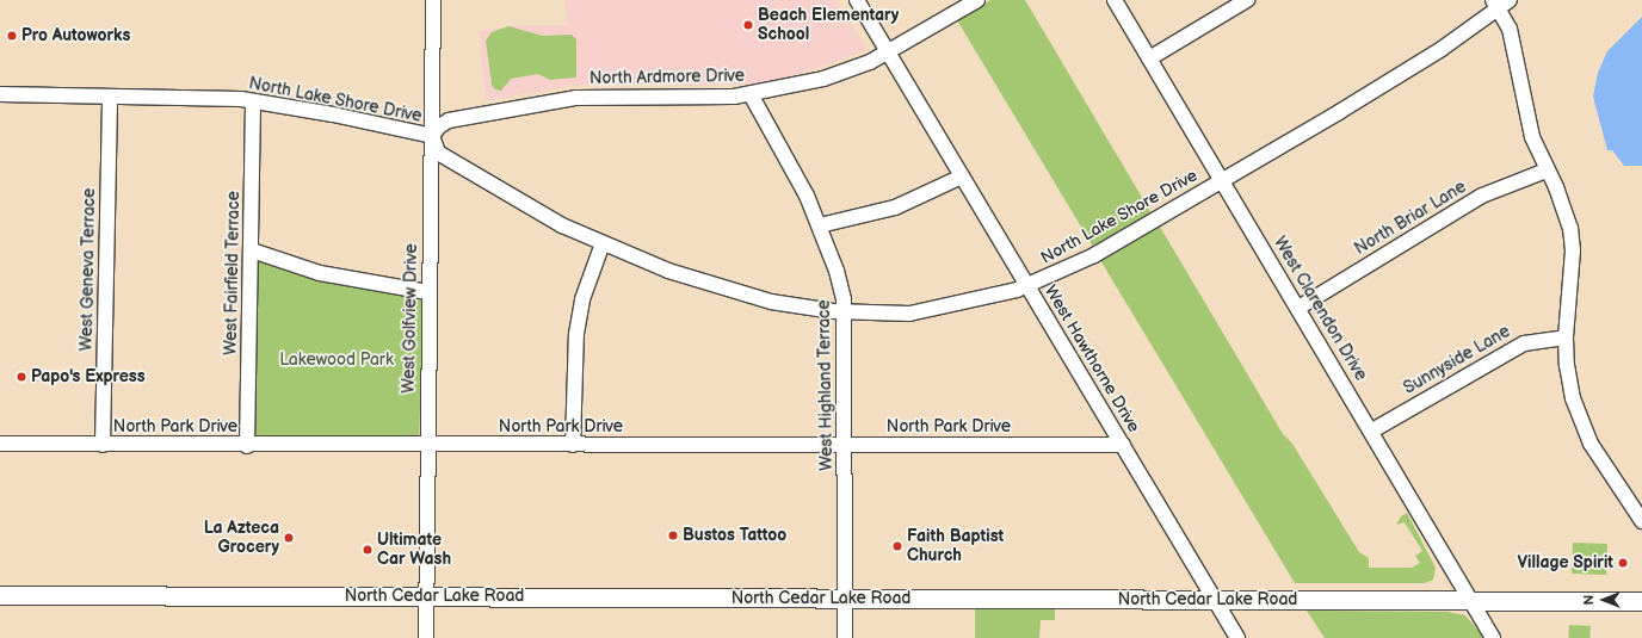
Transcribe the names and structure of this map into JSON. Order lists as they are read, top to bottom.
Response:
{
  "streets": {
    "main road": ["North Cedar Lake Road"],
    "street": [
      "North Ardmore Drive",
      "North Lake Shore Drive",
      "North Briar Lane",
      "West Geneva Terrace",
      "West Fairfield Terrace",
      "West Clarendon Drive",
      "West Golfview Drive",
      "West Hawthorne Drive",
      "Sunnyside Lane",
      "West Highland Terrace",
      "North Park Drive"
    ]
  },
  "crossings": [
    ["North Ardmore Drive", "North Lake Shore Drive"],
    ["North Ardmore Drive", "West Golfview Drive"],
    ["North Ardmore Drive", "West Hawthorne Drive"],
    ["North Ardmore Drive", "West Highland Terrace"],
    ["North Lake Shore Drive", "West Geneva Terrace"],
    ["North Lake Shore Drive", "West Fairfield Terrace"],
    ["North Lake Shore Drive", "West Clarendon Drive"],
    ["North Lake Shore Drive", "West Golfview Drive"],
    ["North Lake Shore Drive", "West Hawthorne Drive"],
    ["North Lake Shore Drive", "West Highland Terrace"],
    ["North Briar Lane", "West Clarendon Drive"],
    ["West Geneva Terrace", "North Park Drive"],
    ["West Fairfield Terrace", "North Park Drive"],
    ["West Clarendon Drive", "Sunnyside Lane"],
    ["West Clarendon Drive", "North Cedar Lake Road"],
    ["West Golfview Drive", "North Park Drive"],
    ["West Golfview Drive", "North Cedar Lake Road"],
    ["West Hawthorne Drive", "North Park Drive"],
    ["West Hawthorne Drive", "North Cedar Lake Road"],
    ["West Highland Terrace", "North Park Drive"],
    ["West Highland Terrace", "North Cedar Lake Road"]
  ],
  "parks": ["Lakewood Park"],
  "places": [
    "Beach Elementary School",
    "Pro Autoworks",
    "Papo's Express",
    "Bustos Tattoo",
    "La Azteca Grocery",
    "Faith Baptist Church",
    "Ultimate Car Wash",
    "Village Spirit"
  ],
  "north": "left"
}
